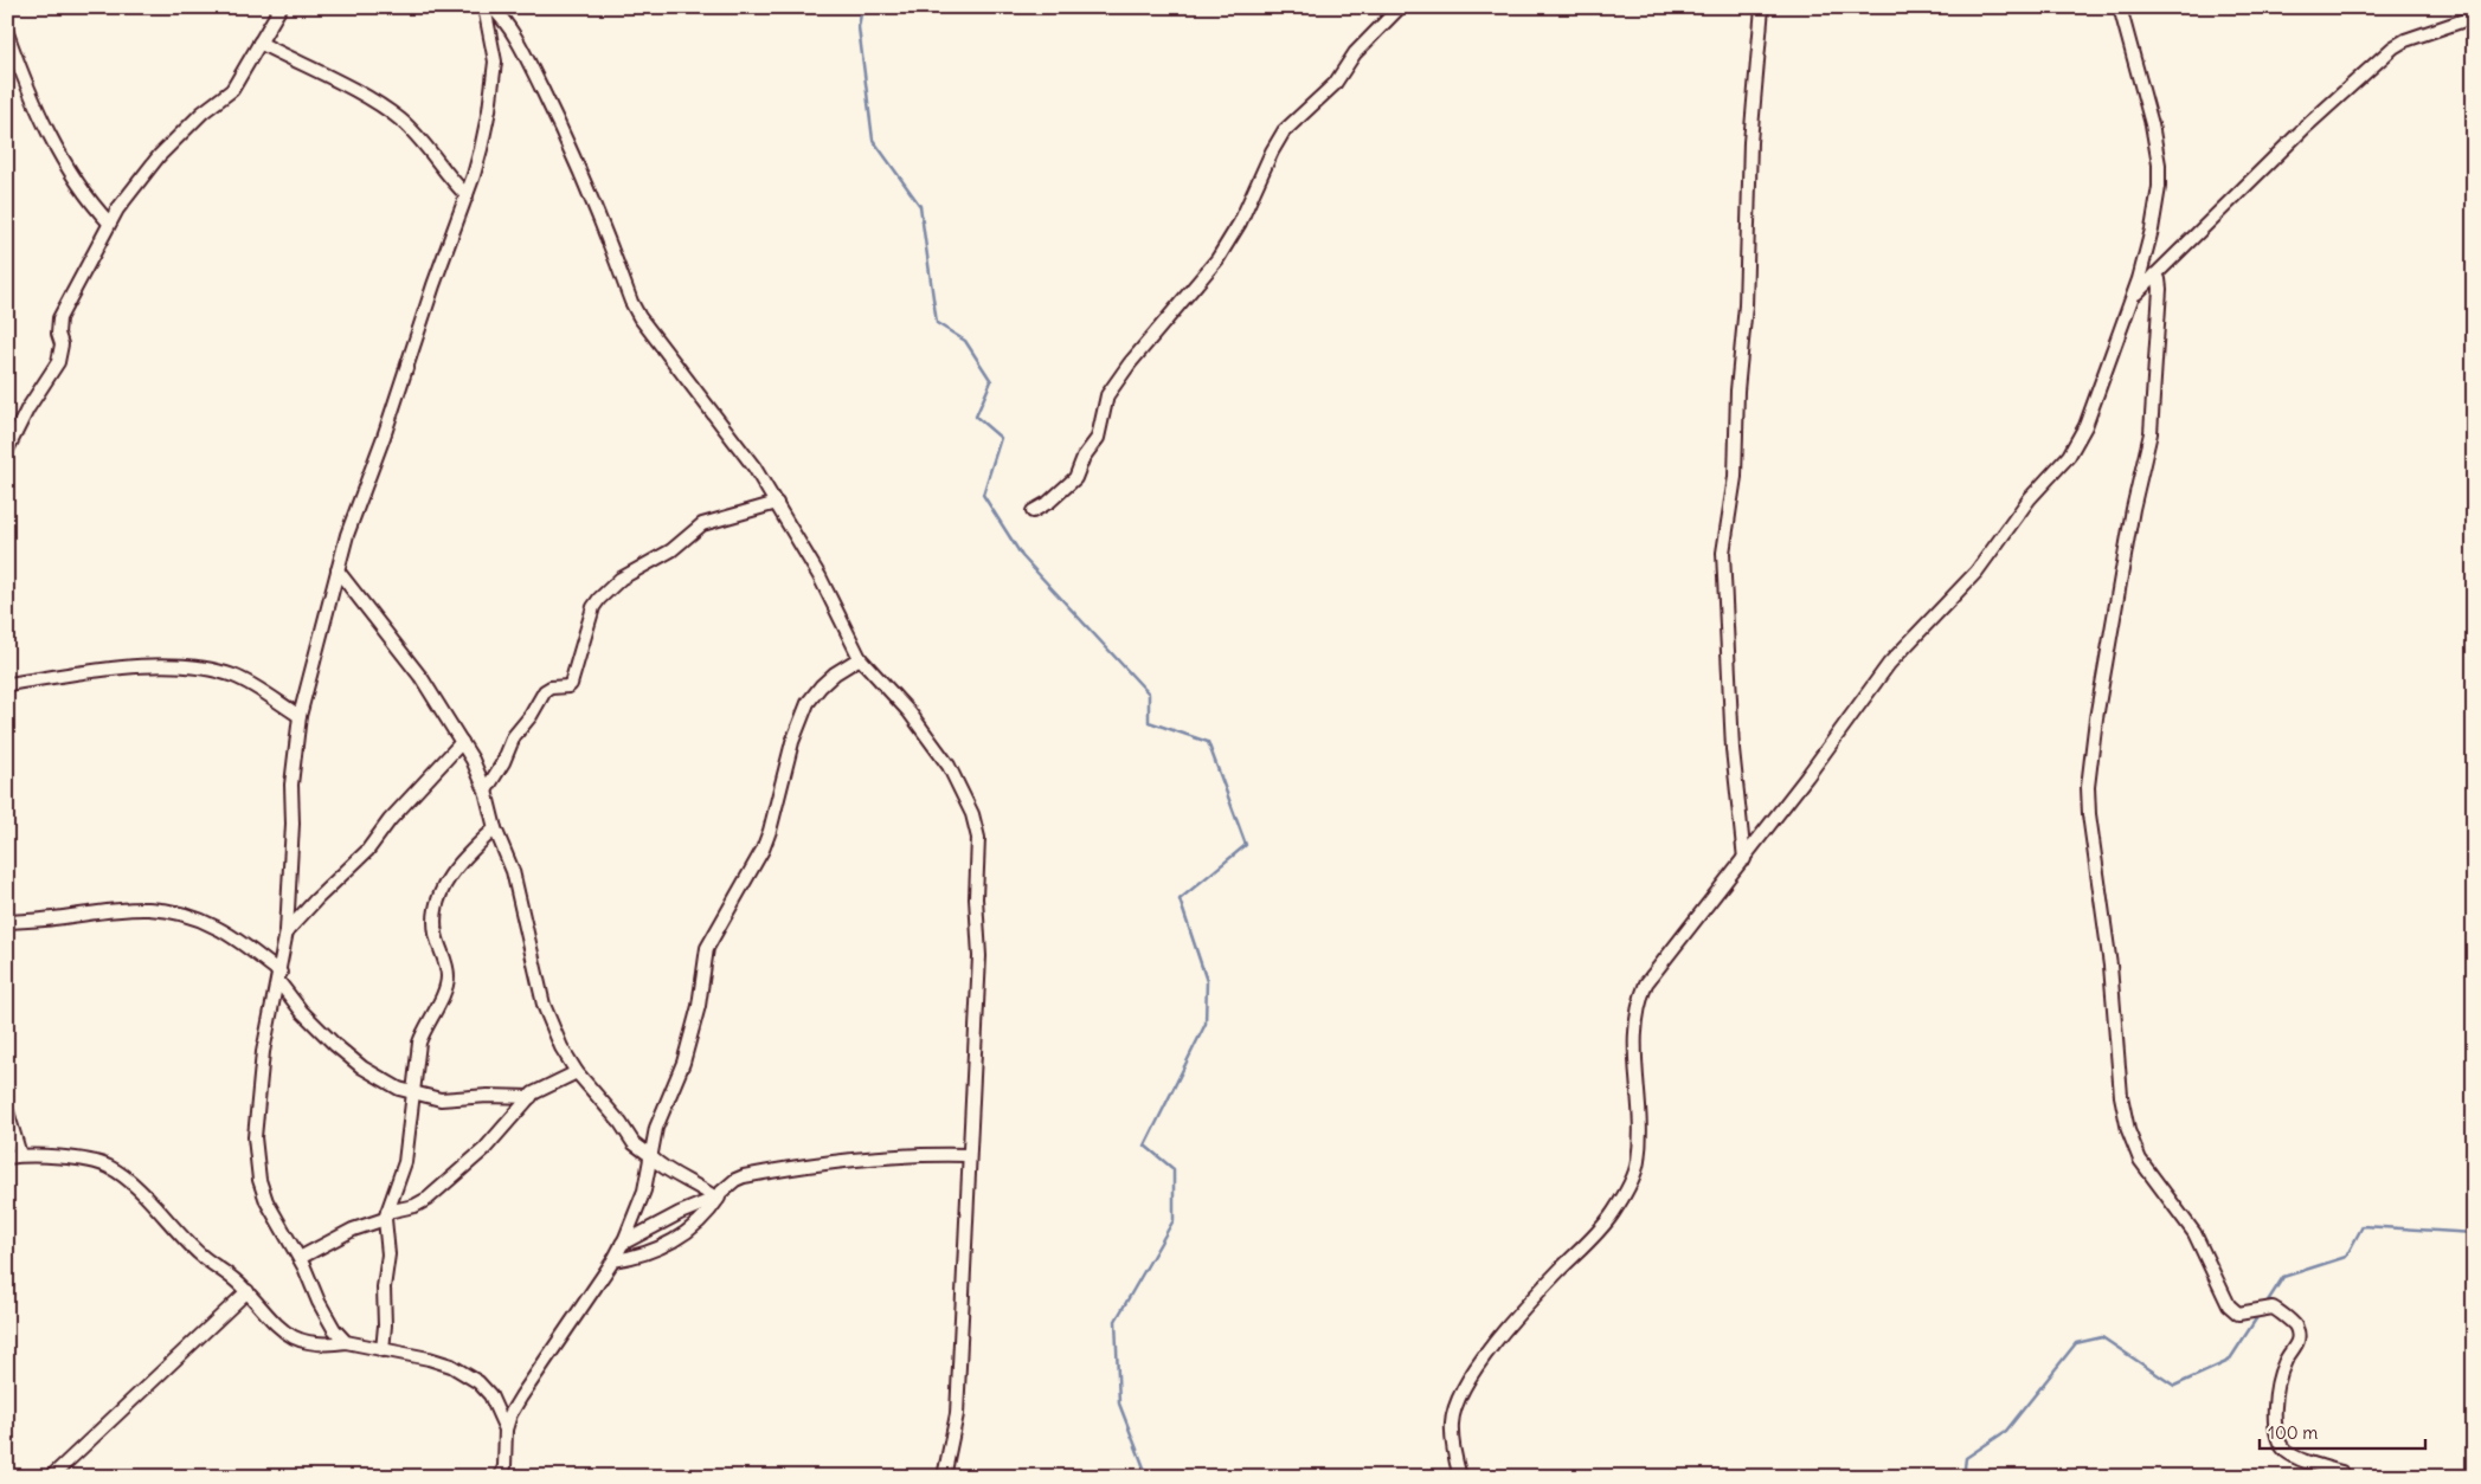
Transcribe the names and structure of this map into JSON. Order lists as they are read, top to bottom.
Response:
{
  "scale_bar": "100 m"
}
